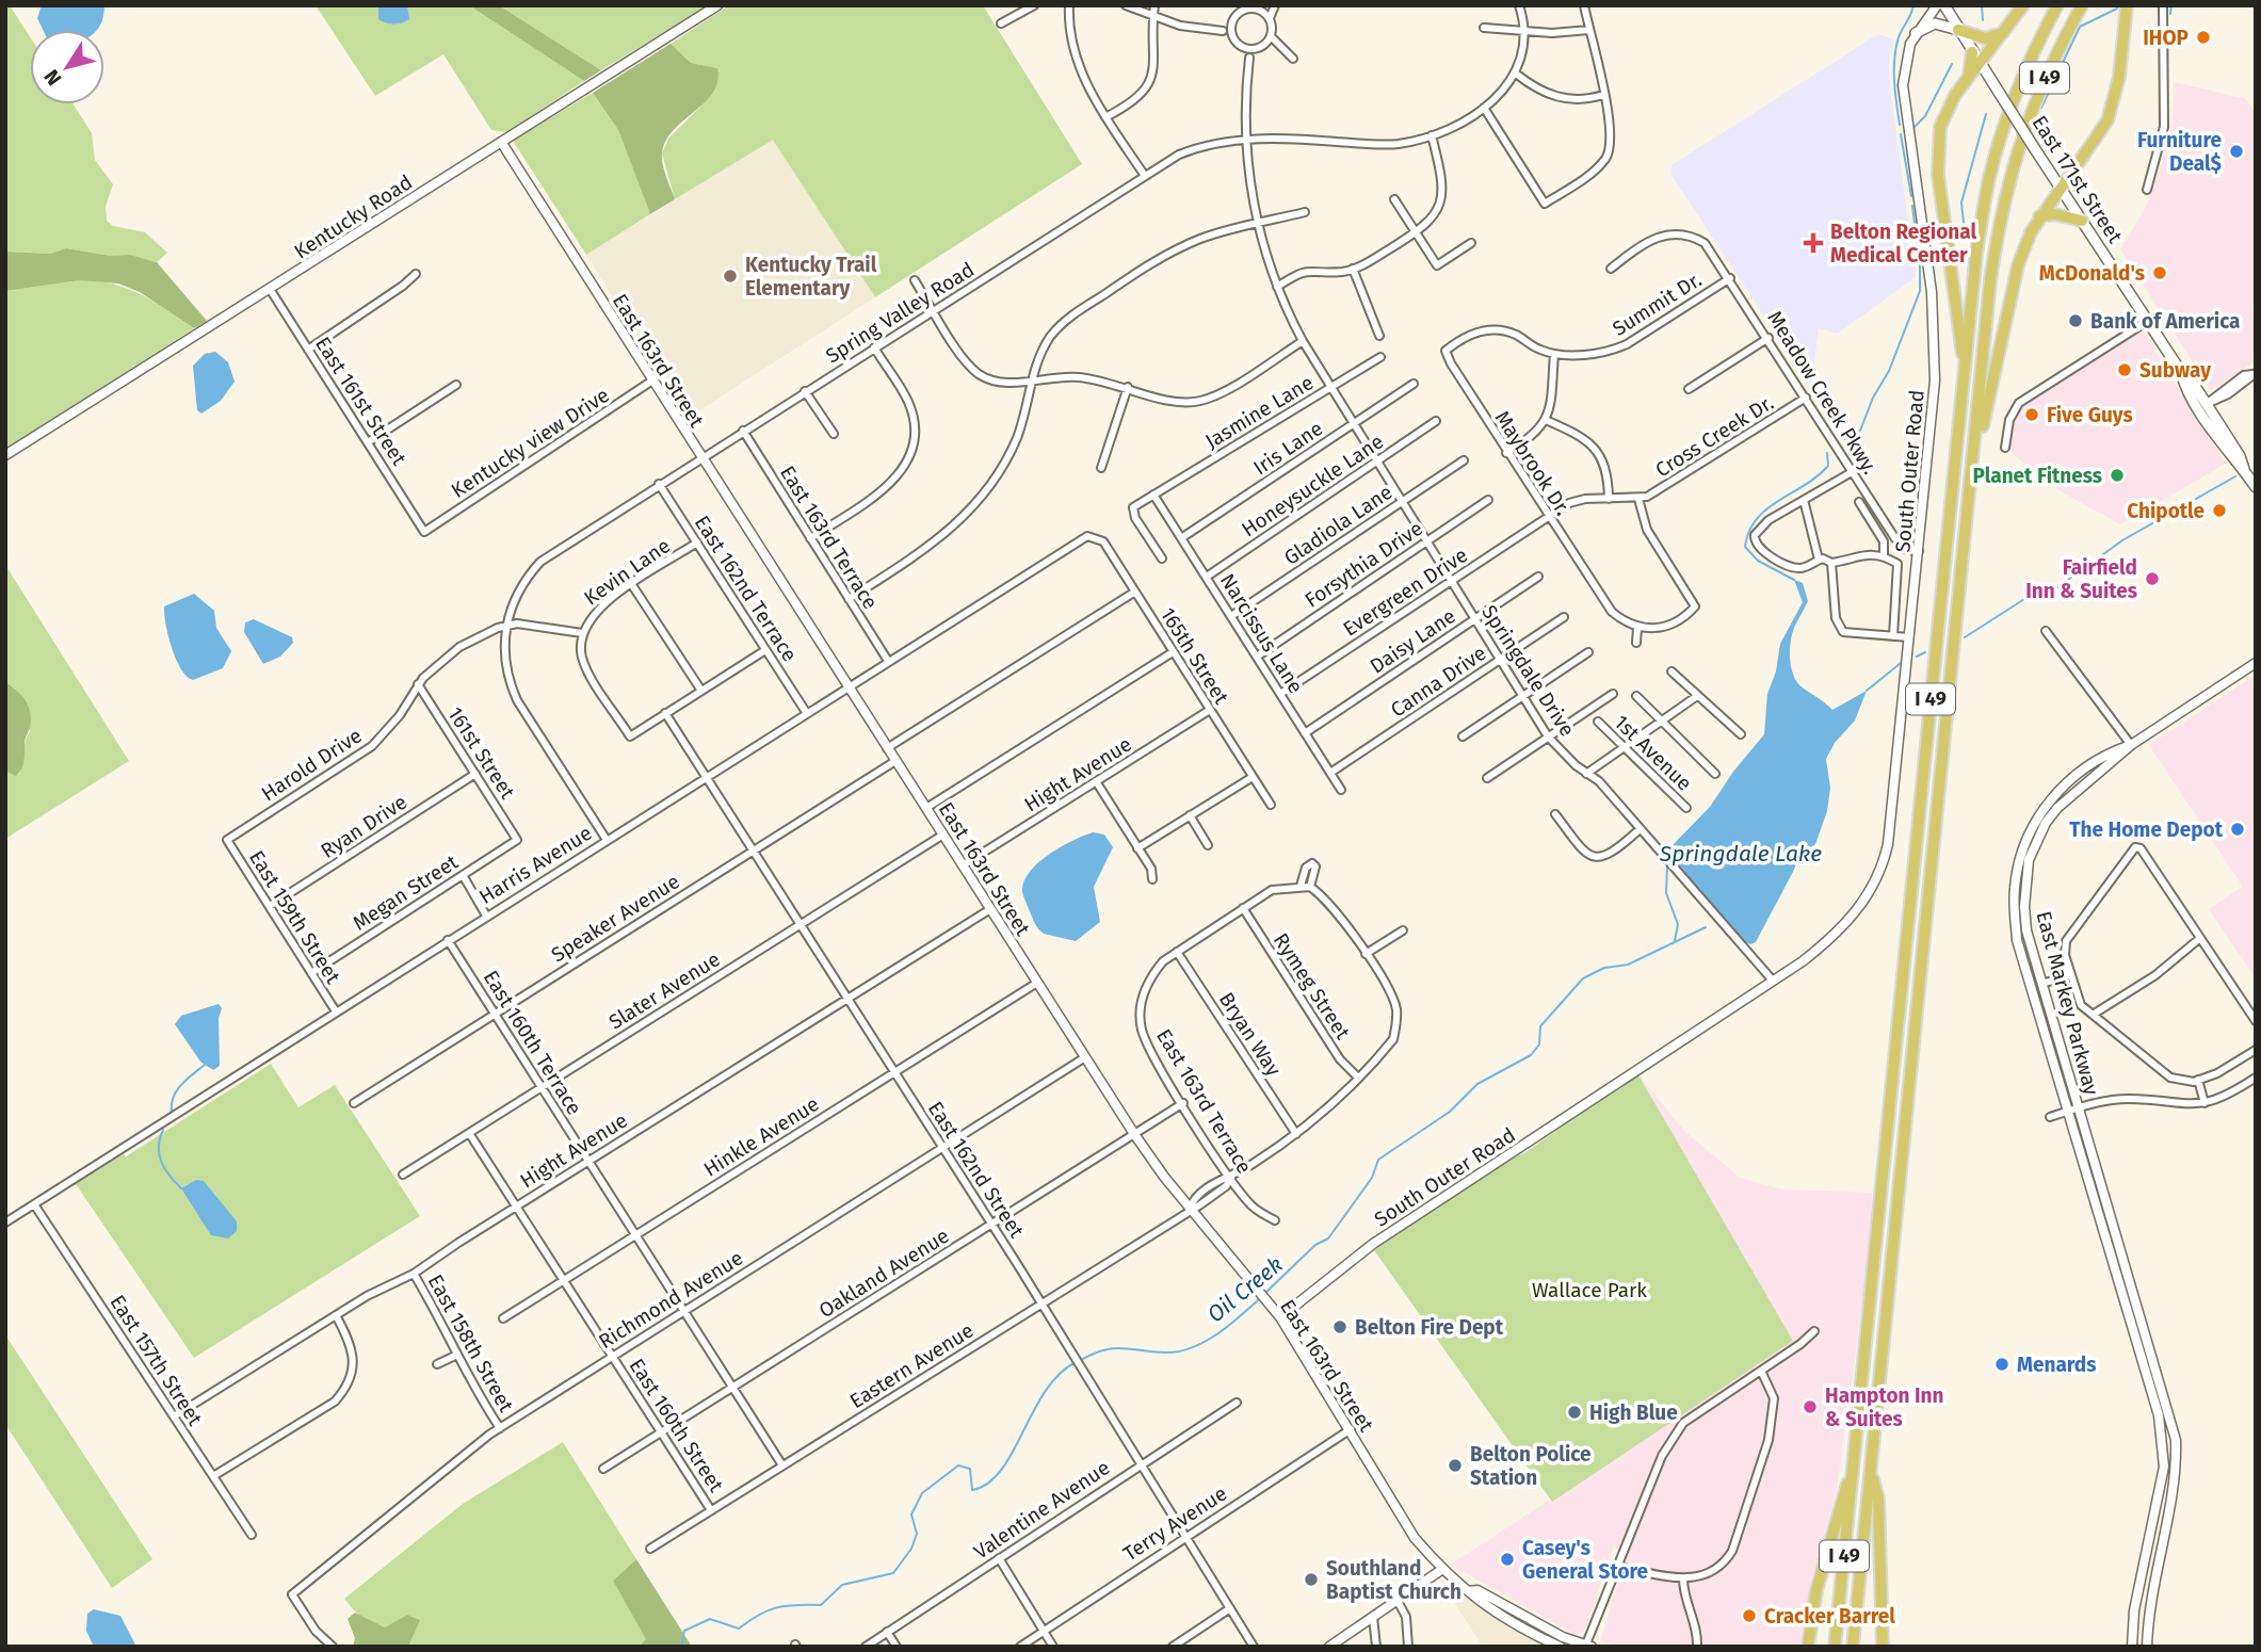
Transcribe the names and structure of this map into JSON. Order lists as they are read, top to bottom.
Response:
{
  "streets": {
    "highway": ["I 49"],
    "main road": ["East 171st Street"],
    "street": [
      "Kentucky Road",
      "Summit Dr.",
      "Spring Valley Road",
      "East 163rd Street",
      "Meadow Creek Pkwy.",
      "East 161st Street",
      "Jasmine Lane",
      "Cross Creek Dr.",
      "Kentucky view Drive",
      "Iris Lane",
      "Maybrook Dr.",
      "South Outer Road",
      "Honeysuckle Lane",
      "Gladiola Lane",
      "East 163rd Terrace",
      "Forsythia Drive",
      "Kevin Lane",
      "East 162nd Terrace",
      "Evergreen Drive",
      "Narcissus Lane",
      "Daisy Lane",
      "165th Street",
      "Springdale Drive",
      "Canna Drive",
      "161st Street",
      "1st Avenue",
      "Harold Drive",
      "Hight Avenue",
      "Ryan Drive",
      "Harris Avenue",
      "Megan Street",
      "East 159th Street",
      "Speaker Avenue",
      "Rymeg Street",
      "Slater Avenue",
      "East Markey Parkway",
      "Bryan Way",
      "East 160th Terrace",
      "Hinkle Avenue",
      "East 162nd Street",
      "Oakland Avenue",
      "Richmond Avenue",
      "East 158th Street",
      "East 157th Street",
      "Eastern Avenue",
      "East 160th Street",
      "Valentine Avenue",
      "Terry Avenue"
    ]
  },
  "crossings": [
    ["Kentucky Road", "East 163rd Street"],
    ["Kentucky Road", "East 161st Street"],
    ["Summit Dr.", "Meadow Creek Pkwy."],
    ["Summit Dr.", "Maybrook Dr."],
    ["Spring Valley Road", "East 163rd Street"],
    ["Spring Valley Road", "East 163rd Terrace"],
    ["Spring Valley Road", "Kevin Lane"],
    ["Spring Valley Road", "East 162nd Terrace"],
    ["Spring Valley Road", "Springdale Drive"],
    ["Spring Valley Road", "Harold Drive"],
    ["Spring Valley Road", "Harris Avenue"],
    ["East 163rd Street", "Kentucky view Drive"],
    ["East 163rd Street", "South Outer Road"],
    ["East 163rd Street", "Hight Avenue"],
    ["East 163rd Street", "Harris Avenue"],
    ["East 163rd Street", "Speaker Avenue"],
    ["East 163rd Street", "Slater Avenue"],
    ["East 163rd Street", "Hinkle Avenue"],
    ["East 163rd Street", "Oakland Avenue"],
    ["East 163rd Street", "Richmond Avenue"],
    ["East 163rd Street", "Eastern Avenue"],
    ["East 163rd Street", "Terry Avenue"],
    ["Meadow Creek Pkwy.", "Cross Creek Dr."],
    ["Meadow Creek Pkwy.", "South Outer Road"],
    ["East 161st Street", "Kentucky view Drive"],
    ["Jasmine Lane", "Narcissus Lane"],
    ["Jasmine Lane", "Springdale Drive"],
    ["Cross Creek Dr.", "Evergreen Drive"],
    ["Iris Lane", "Narcissus Lane"],
    ["Iris Lane", "Springdale Drive"],
    ["Maybrook Dr.", "Evergreen Drive"],
    ["South Outer Road", "Springdale Drive"],
    ["Honeysuckle Lane", "Narcissus Lane"],
    ["Honeysuckle Lane", "Springdale Drive"],
    ["Gladiola Lane", "Narcissus Lane"],
    ["Gladiola Lane", "Springdale Drive"],
    ["East 163rd Terrace", "Harris Avenue"],
    ["East 163rd Terrace", "Bryan Way"],
    ["East 163rd Terrace", "Oakland Avenue"],
    ["East 163rd Terrace", "Eastern Avenue"],
    ["Forsythia Drive", "Narcissus Lane"],
    ["Forsythia Drive", "Springdale Drive"],
    ["Kevin Lane", "East 162nd Terrace"],
    ["Kevin Lane", "Harold Drive"],
    ["Kevin Lane", "East 162nd Street"],
    ["East 162nd Terrace", "Harris Avenue"],
    ["Evergreen Drive", "Narcissus Lane"],
    ["Evergreen Drive", "Springdale Drive"],
    ["Narcissus Lane", "Daisy Lane"],
    ["Narcissus Lane", "Canna Drive"],
    ["Daisy Lane", "Springdale Drive"],
    ["165th Street", "Hight Avenue"],
    ["165th Street", "Harris Avenue"],
    ["Springdale Drive", "Canna Drive"],
    ["161st Street", "Harold Drive"],
    ["161st Street", "Ryan Drive"],
    ["161st Street", "Megan Street"],
    ["Harold Drive", "East 159th Street"],
    ["Hight Avenue", "East 160th Terrace"],
    ["Hight Avenue", "East 162nd Street"],
    ["Hight Avenue", "East 158th Street"],
    ["Hight Avenue", "East 157th Street"],
    ["Hight Avenue", "East 160th Street"],
    ["Ryan Drive", "East 159th Street"],
    ["Harris Avenue", "East 159th Street"],
    ["Harris Avenue", "East 160th Terrace"],
    ["Harris Avenue", "East 162nd Street"],
    ["Harris Avenue", "East 157th Street"],
    ["Megan Street", "East 159th Street"],
    ["Speaker Avenue", "East 160th Terrace"],
    ["Speaker Avenue", "East 162nd Street"],
    ["Rymeg Street", "Eastern Avenue"],
    ["Slater Avenue", "East 160th Terrace"],
    ["Slater Avenue", "East 162nd Street"],
    ["Slater Avenue", "East 160th Street"],
    ["Bryan Way", "Eastern Avenue"],
    ["East 160th Terrace", "Hinkle Avenue"],
    ["East 160th Terrace", "Oakland Avenue"],
    ["East 160th Terrace", "Richmond Avenue"],
    ["East 160th Terrace", "Eastern Avenue"],
    ["Hinkle Avenue", "East 162nd Street"],
    ["Hinkle Avenue", "East 160th Street"],
    ["East 162nd Street", "Oakland Avenue"],
    ["East 162nd Street", "Richmond Avenue"],
    ["East 162nd Street", "Eastern Avenue"],
    ["East 162nd Street", "Valentine Avenue"],
    ["East 162nd Street", "Terry Avenue"],
    ["Oakland Avenue", "East 160th Street"],
    ["Richmond Avenue", "East 158th Street"],
    ["Richmond Avenue", "East 160th Street"],
    ["Eastern Avenue", "East 160th Street"]
  ],
  "water": ["Springdale Lake", "Oil Creek"],
  "parks": ["Wallace Park"],
  "places": {
    "other": [
      "IHOP",
      "Furniture Deal$",
      "McDonald's",
      "Kentucky Trail Elementary",
      "Bank of America",
      "Subway",
      "Five Guys",
      "Planet Fitness",
      "Chipotle",
      "Fairfield Inn & Suites",
      "The Home Depot",
      "Belton Fire Dept",
      "Menards",
      "Hampton Inn & Suites",
      "High Blue",
      "Belton Police Station",
      "Casey's General Store",
      "Southland Baptist Church",
      "Cracker Barrel"
    ],
    "health": ["Belton Regional Medical Center"]
  },
  "north": "bottom left"
}
